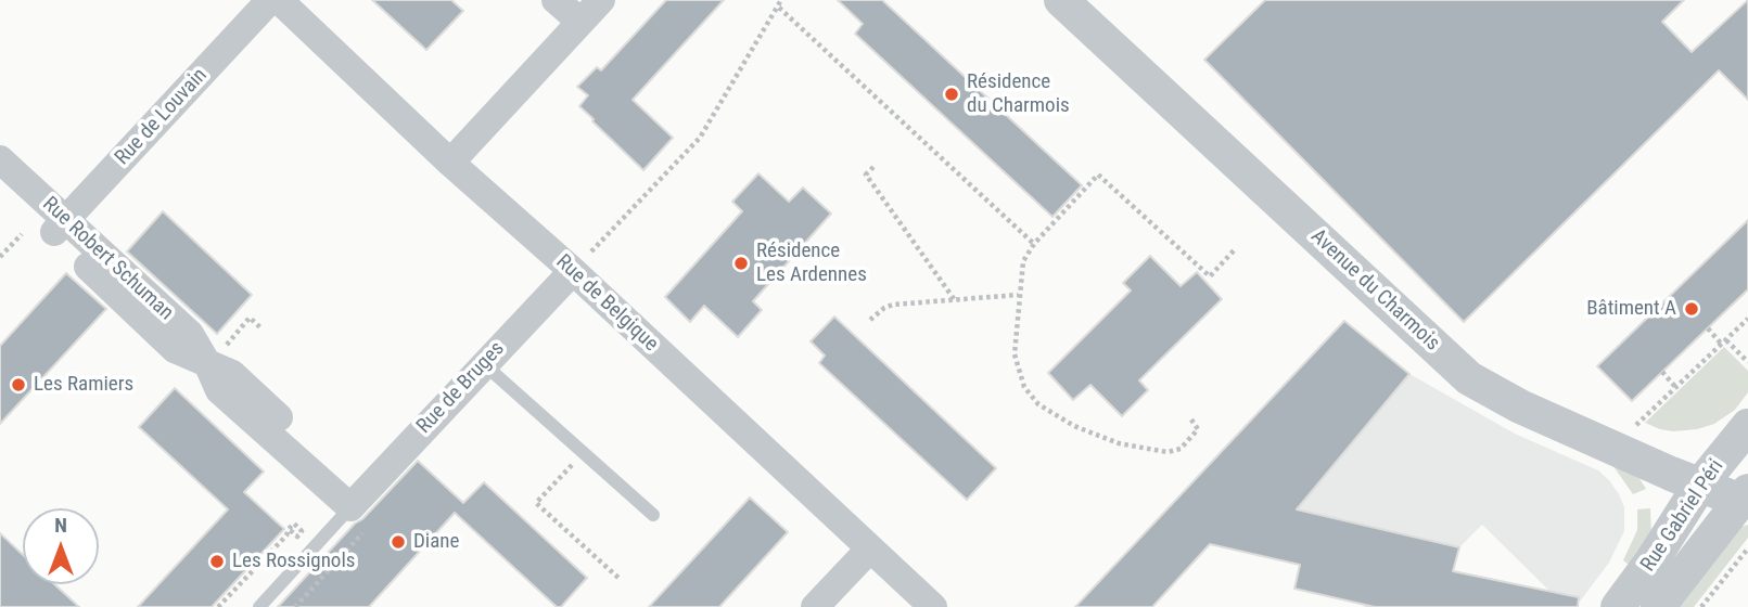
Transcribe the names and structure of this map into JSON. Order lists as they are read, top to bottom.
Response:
{
  "streets": {
    "street": [
      "Rue de Louvain",
      "Rue Robert Schuman",
      "Avenue du Charmois",
      "Rue de Belgique",
      "Rue de Bruges",
      "Rue Gabriel Péri"
    ]
  },
  "crossings": [
    ["Rue de Louvain", "Rue Robert Schuman"],
    ["Rue Robert Schuman", "Rue de Bruges"],
    ["Avenue du Charmois", "Rue Gabriel Péri"],
    ["Rue de Belgique", "Rue de Bruges"]
  ],
  "places": [
    "Résidence du Charmois",
    "Résidence Les Ardennes",
    "Bâtiment A",
    "Les Ramiers",
    "Diane",
    "Les Rossignols"
  ],
  "north": "top"
}
